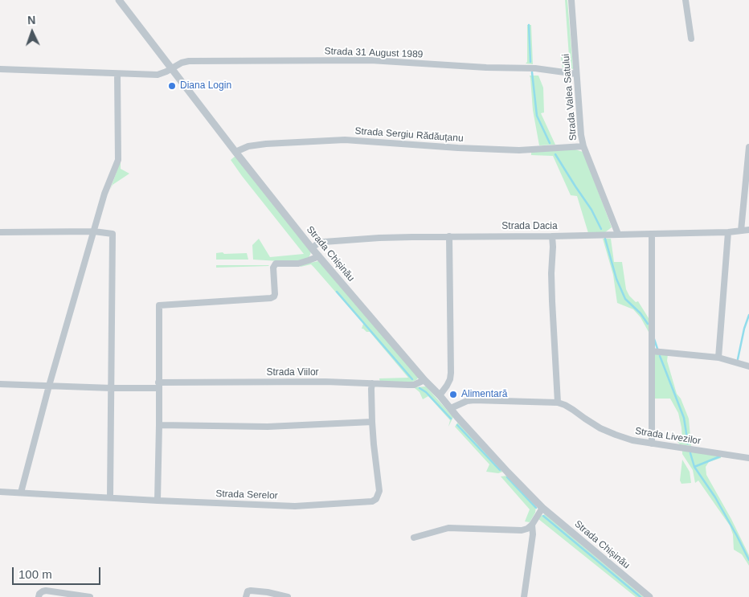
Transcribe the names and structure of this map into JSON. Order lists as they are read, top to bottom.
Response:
{
  "streets": {
    "street": [
      "Strada 31 August 1989",
      "Strada Valea Satului",
      "Strada Sergiu Rădăuțanu",
      "Strada Dacia",
      "Strada Chișinău",
      "Strada Viilor",
      "Strada Livezilor",
      "Strada Serelor"
    ]
  },
  "crossings": [
    ["Strada 31 August 1989", "Strada Valea Satului"],
    ["Strada 31 August 1989", "Strada Chișinău"],
    ["Strada Valea Satului", "Strada Sergiu Rădăuțanu"],
    ["Strada Valea Satului", "Strada Dacia"],
    ["Strada Sergiu Rădăuțanu", "Strada Chișinău"],
    ["Strada Dacia", "Strada Chișinău"],
    ["Strada Chișinău", "Strada Viilor"],
    ["Strada Chișinău", "Strada Livezilor"],
    ["Strada Viilor", "Strada Serelor"]
  ],
  "places": ["Diana Login", "Alimentară"],
  "scale_bar": "100 m",
  "north": "top"
}
